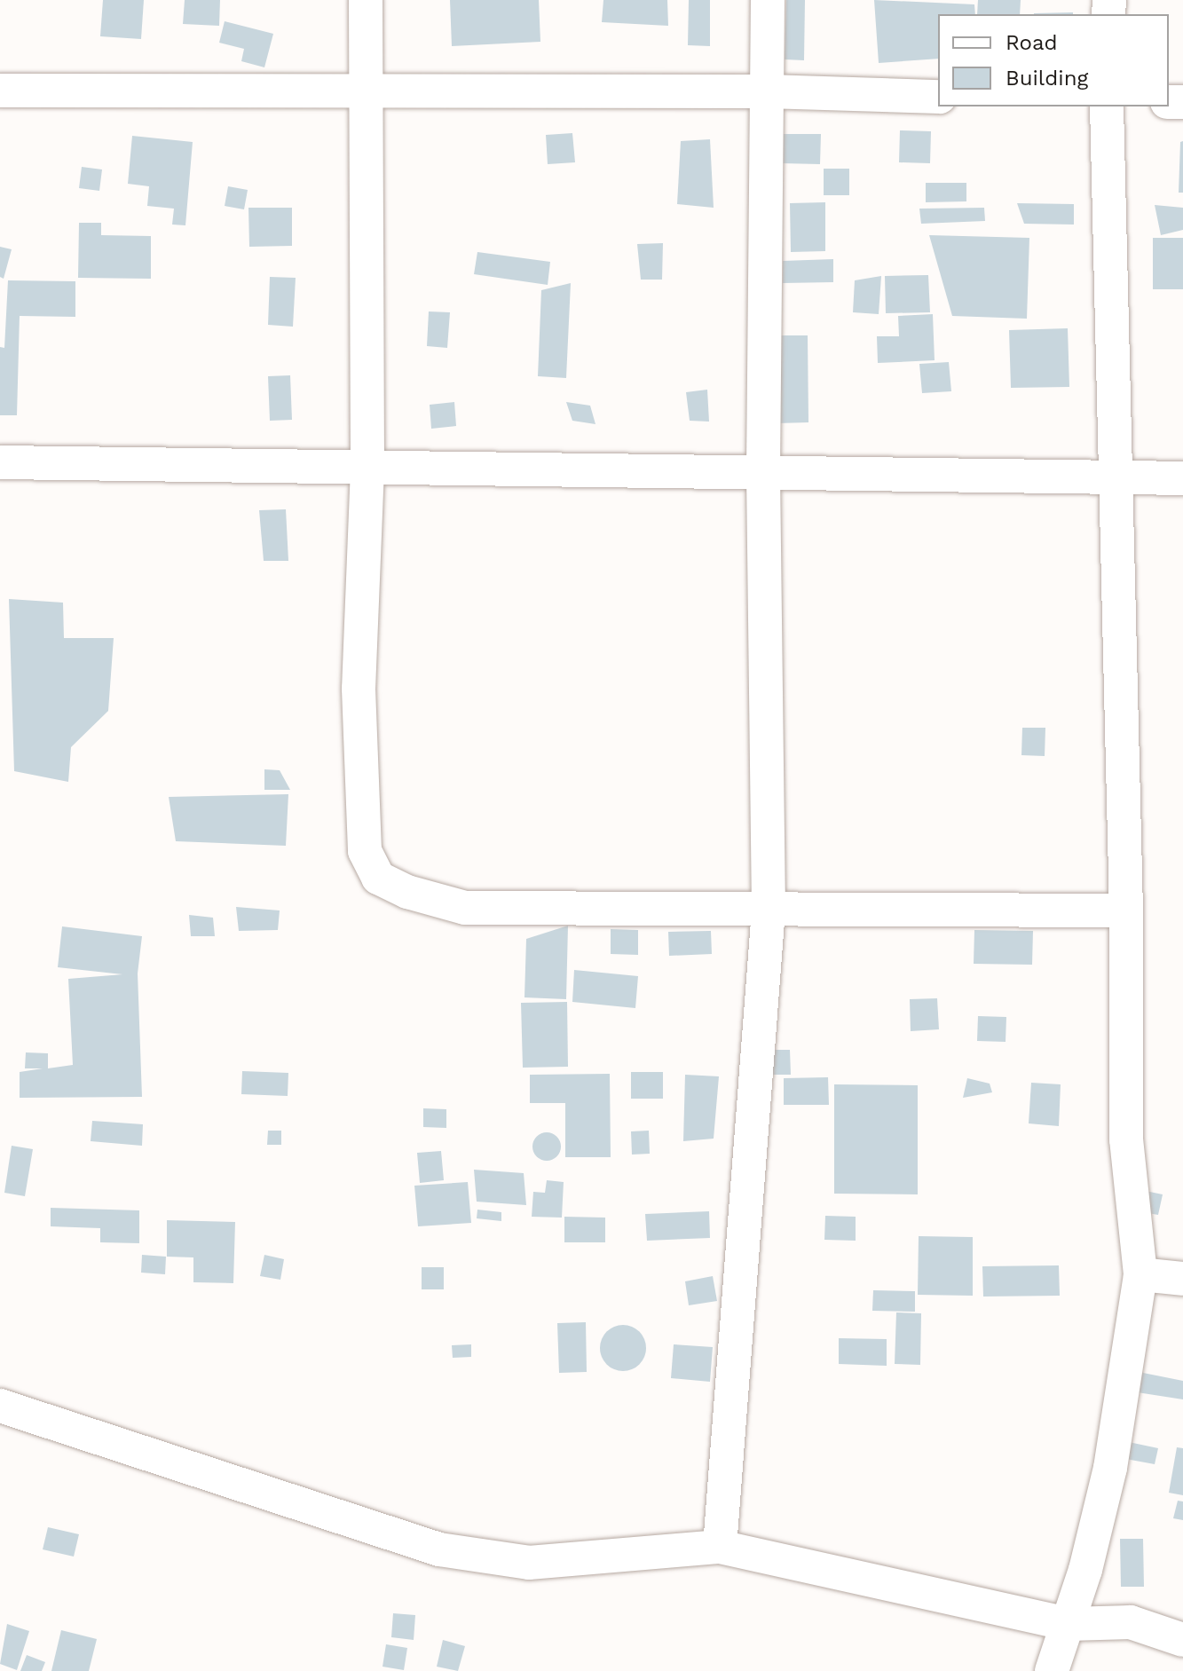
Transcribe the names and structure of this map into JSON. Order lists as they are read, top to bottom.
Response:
{
  "legend": ["Road", "Building"]
}
